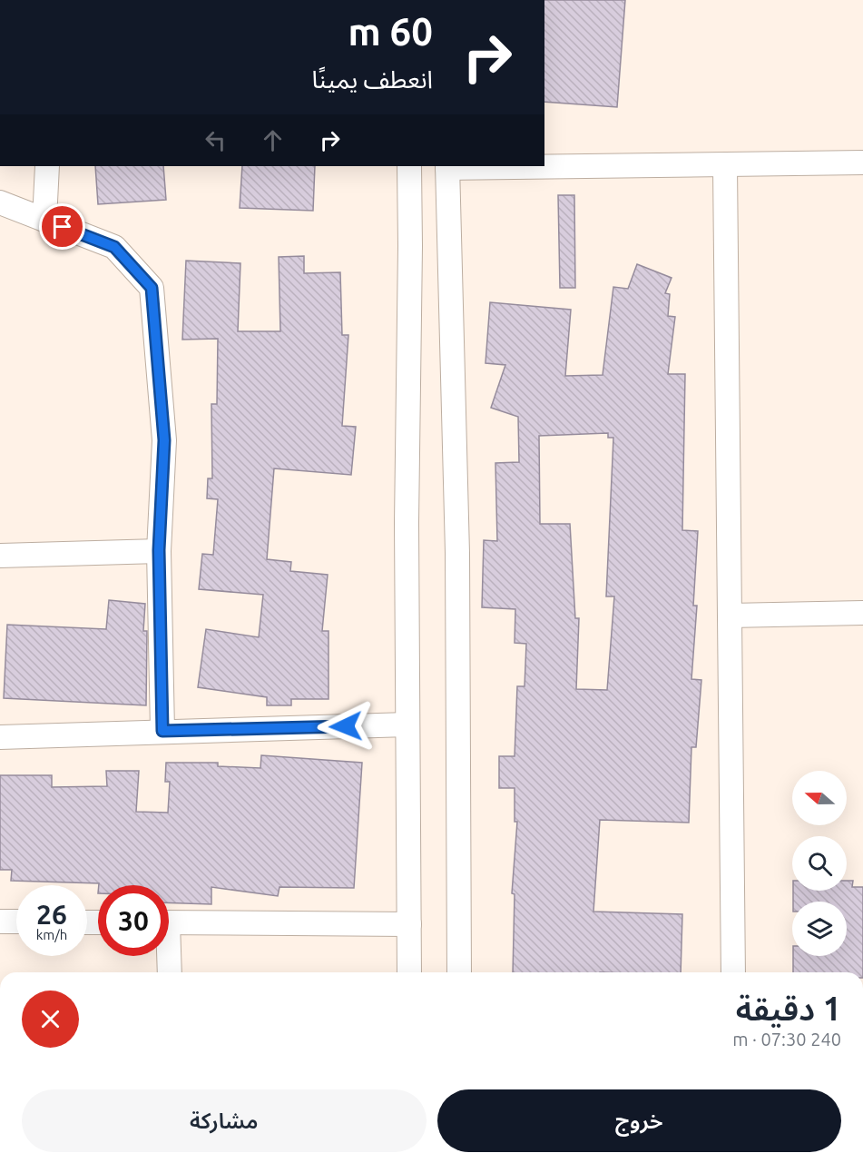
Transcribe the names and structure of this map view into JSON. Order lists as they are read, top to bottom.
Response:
{
  "north": "left",
  "page": {
    "turn": ["60 m", "انعطف يمينًا"],
    "speed": "26 km/h",
    "limit": "30",
    "heading": ["1 دقيقة", "240 m · 07:30"],
    "buttons": ["خروج", "مشاركة"]
  }
}
